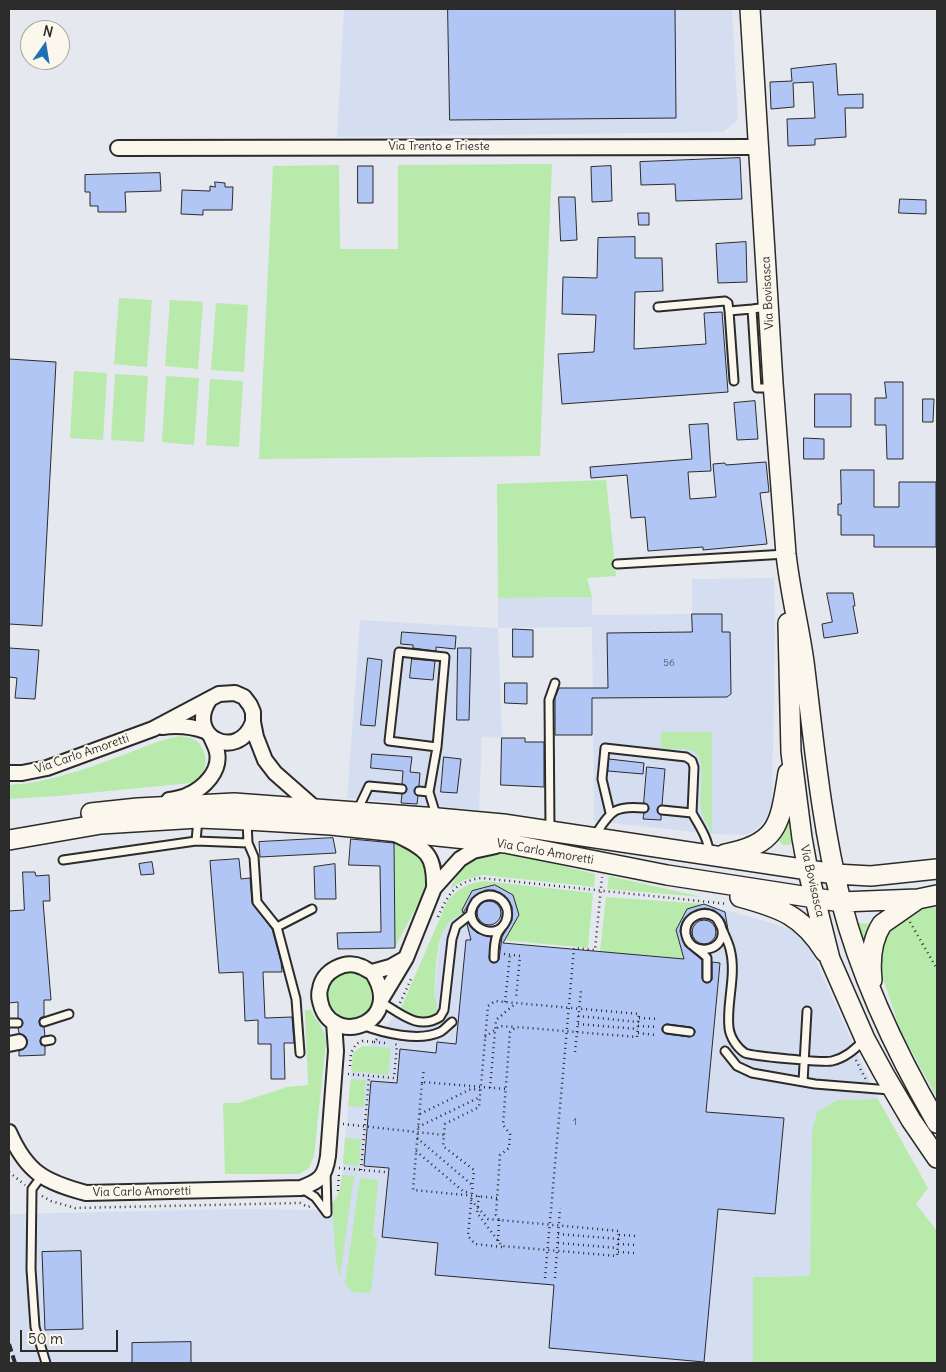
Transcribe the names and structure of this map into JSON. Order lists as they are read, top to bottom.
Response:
{
  "streets": {
    "street": ["Via Trento e Trieste", "Via Bovisasca", "Via Carlo Amoretti"]
  },
  "crossings": [
    ["Via Trento e Trieste", "Via Bovisasca"],
    ["Via Bovisasca", "Via Carlo Amoretti"]
  ],
  "house_numbers": ["56", "1"],
  "scale_bar": "50 m",
  "north": "top"
}
